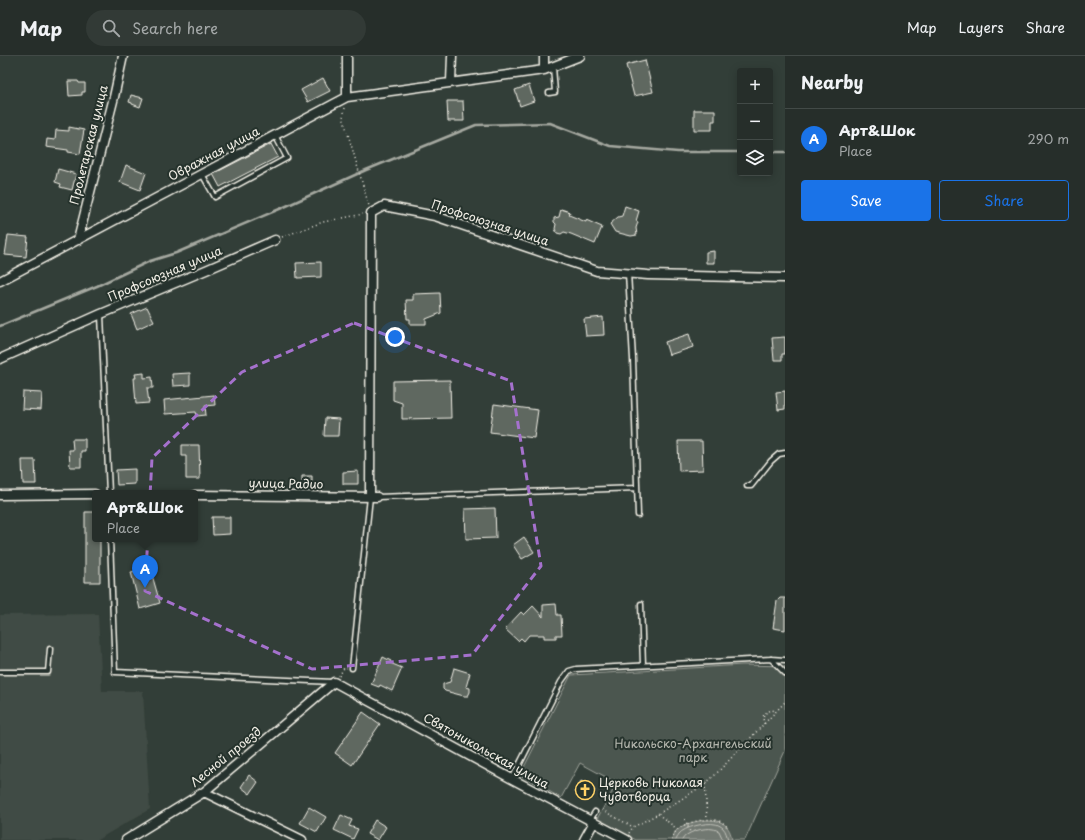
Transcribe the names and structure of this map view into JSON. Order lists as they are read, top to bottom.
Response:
{
  "streets": {
    "street": [
      "Пролетарская улица",
      "Овражная улица",
      "Профсоюзная улица",
      "улица Радио",
      "Святоникольская улица",
      "Лесной проезд"
    ]
  },
  "crossings": [
    ["Пролетарская улица", "Овражная улица"],
    ["Святоникольская улица", "Лесной проезд"]
  ],
  "parks": ["Никольско-Архангельский парк"],
  "places": {
    "church": ["Церковь Николая Чудотворца"]
  },
  "page": {
    "header": "Map",
    "search": "Search here",
    "nav": ["Map", "Layers", "Share"],
    "heading": "Nearby",
    "map_buttons": ["+", "−"],
    "list": [
      {
        "mark": "A",
        "name": "Арт&Шок",
        "note": "Place",
        "value": "290 m"
      }
    ],
    "buttons": ["Save", "Share"],
    "popup": ["Арт&Шок", "Place"],
    "pins": "A"
  }
}
